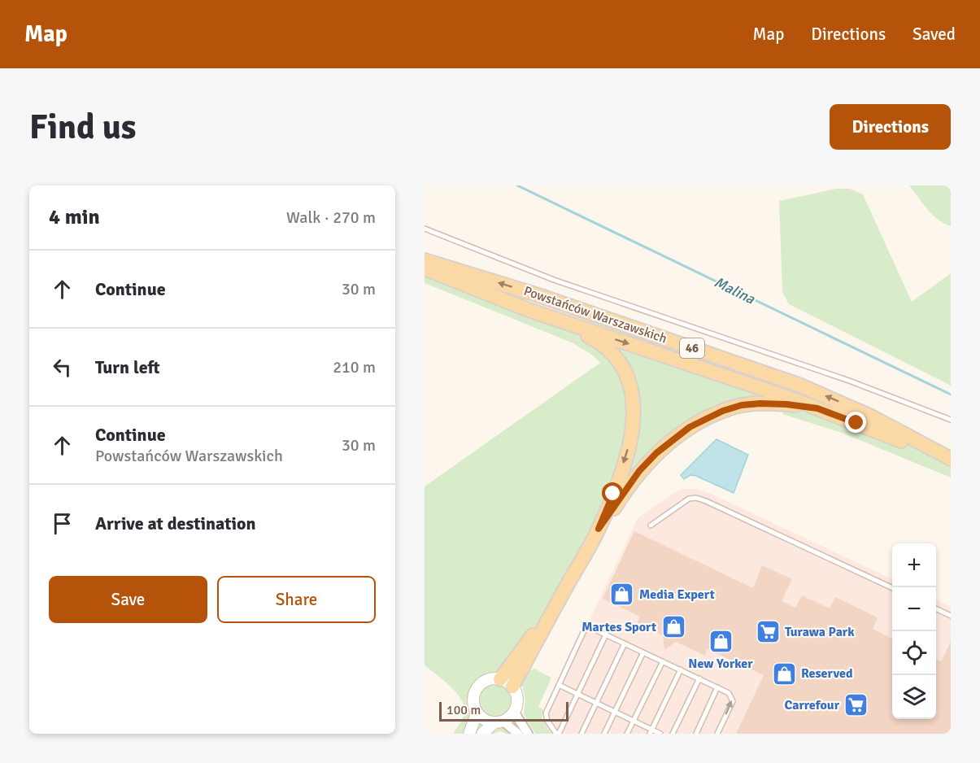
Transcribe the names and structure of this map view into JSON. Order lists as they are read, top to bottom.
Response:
{
  "streets": {
    "main road": ["Powstańców Warszawskich", "46"]
  },
  "water": ["Malina"],
  "places": {
    "shop": [
      "Media Expert",
      "Martes Sport",
      "New Yorker",
      "Reserved"
    ],
    "supermarket": ["Turawa Park", "Carrefour"]
  },
  "scale_bar": "100 m",
  "page": {
    "header": "Map",
    "nav": ["Map", "Directions", "Saved"],
    "buttons": [
      "Directions",
      ["Save", "Share"]
    ],
    "title": "Find us",
    "heading": ["4 min", "Walk · 270 m"],
    "list": [
      ["Continue", "30 m"],
      ["Turn left", "210 m"],
      ["Continue", "Powstańców Warszawskich", "30 m"],
      "Arrive at destination"
    ],
    "map_buttons": ["+", "−"],
    "scale": "100 m"
  }
}
